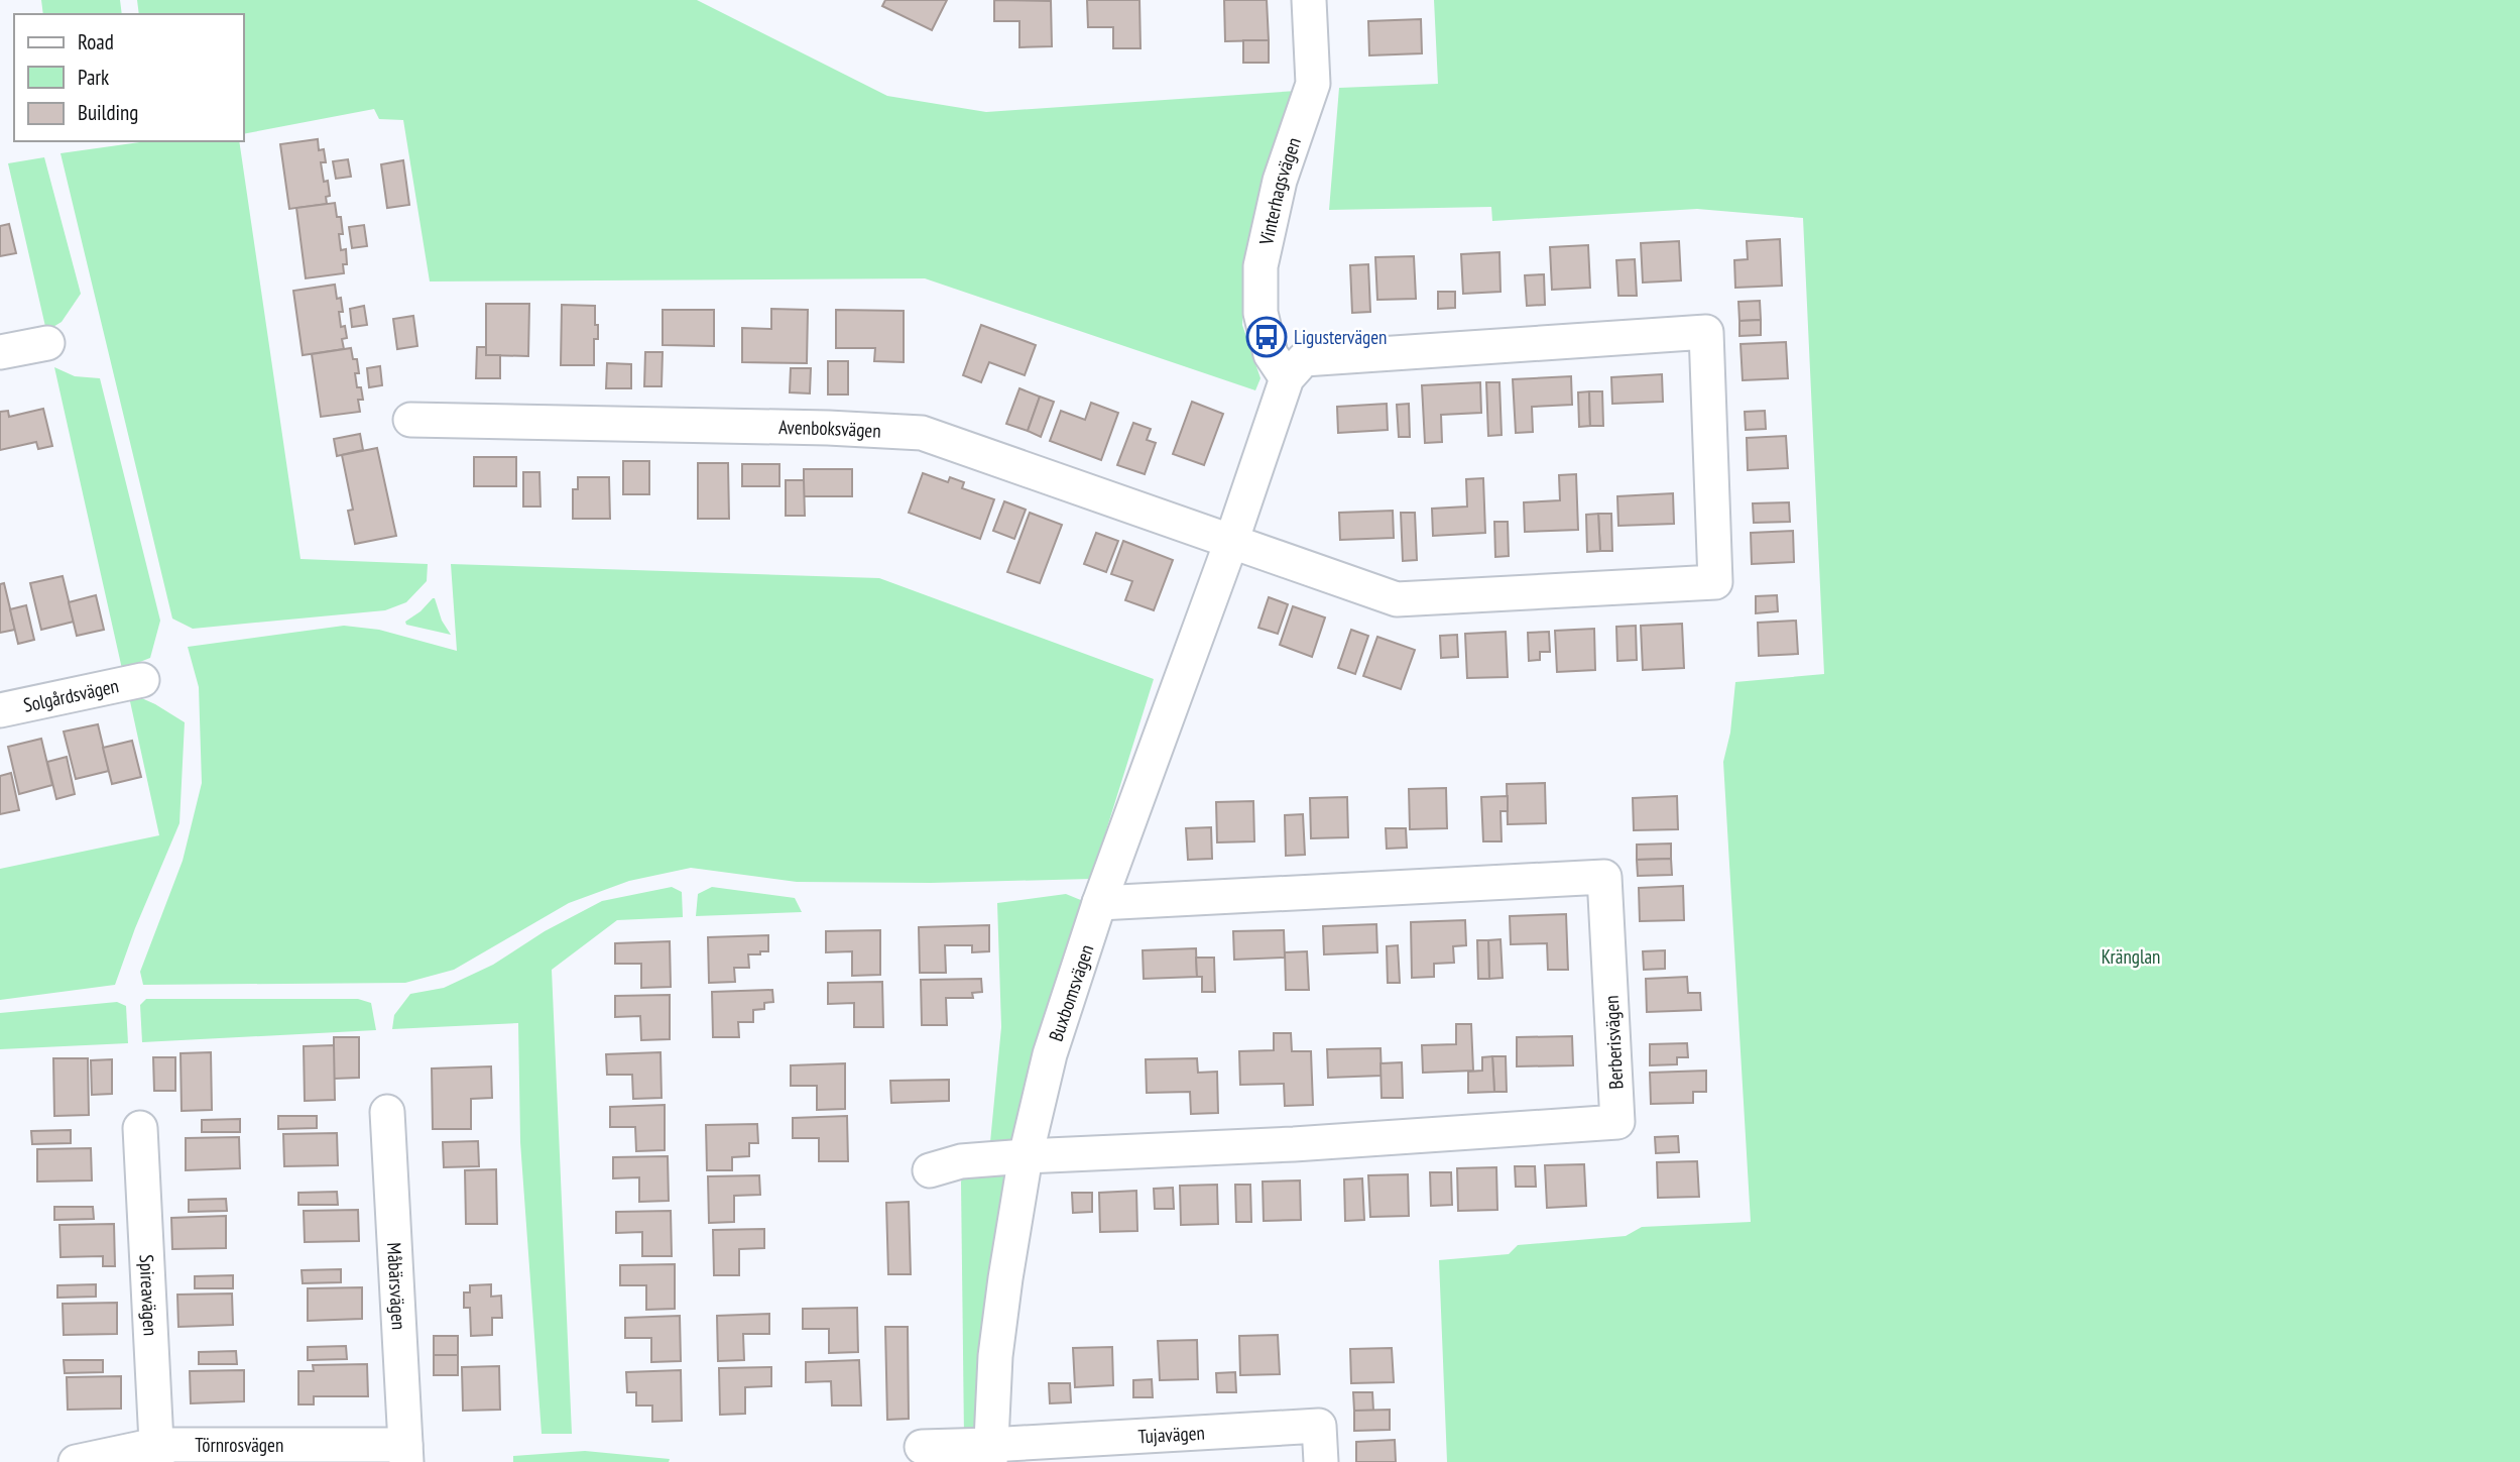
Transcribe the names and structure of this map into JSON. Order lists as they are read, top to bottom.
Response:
{
  "streets": {
    "street": [
      "Vinterhagsvägen",
      "Avenboksvägen",
      "Solgårdsvägen",
      "Buxbomsvägen",
      "Berberisvägen",
      "Måbärsvägen",
      "Spireavägen",
      "Tujavägen",
      "Törnrosvägen"
    ]
  },
  "crossings": [
    ["Avenboksvägen", "Buxbomsvägen"],
    ["Buxbomsvägen", "Berberisvägen"],
    ["Buxbomsvägen", "Tujavägen"],
    ["Måbärsvägen", "Törnrosvägen"],
    ["Spireavägen", "Törnrosvägen"]
  ],
  "parks": ["Kränglan"],
  "places": {
    "bus stop": ["Ligustervägen"]
  },
  "legend": ["Road", "Park", "Building"]
}
